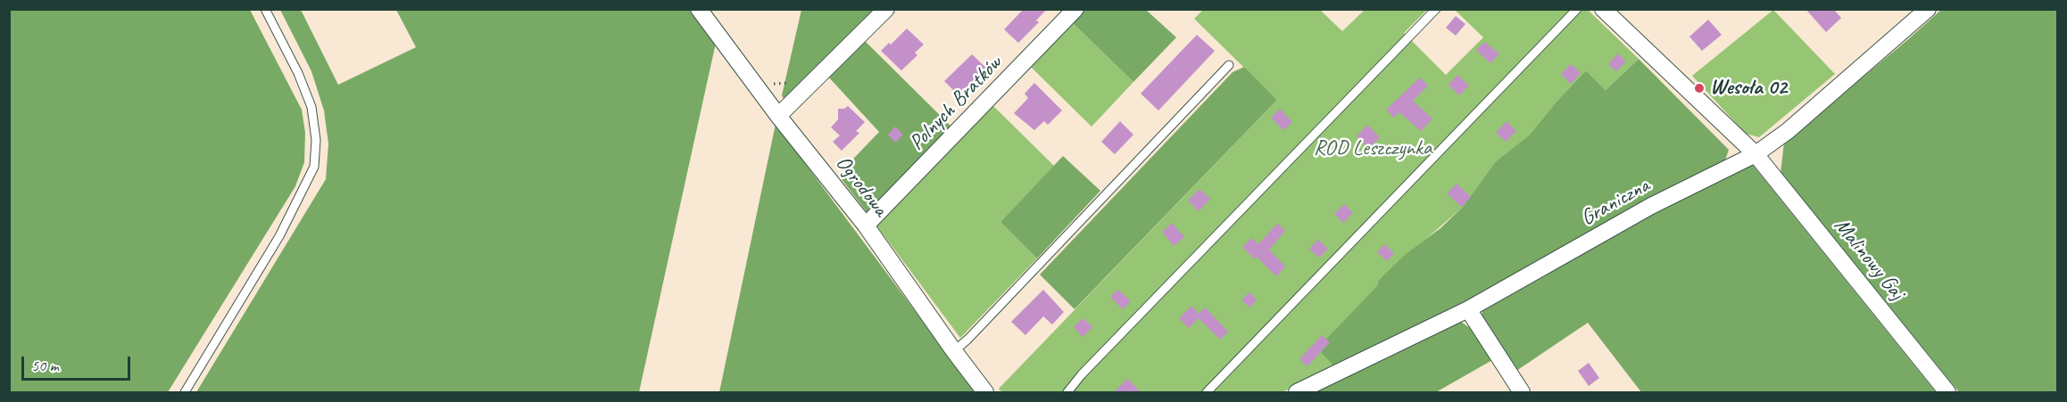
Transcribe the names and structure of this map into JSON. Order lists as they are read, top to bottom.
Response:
{
  "streets": {
    "street": [
      "Polnych Bratków",
      "Ogrodowa",
      "Graniczna",
      "Malinowy Gaj"
    ]
  },
  "crossings": [
    ["Polnych Bratków", "Ogrodowa"],
    ["Graniczna", "Malinowy Gaj"]
  ],
  "parks": ["ROD Leszczynka"],
  "places": ["Wesoła 02"],
  "scale_bar": "50 m"
}
